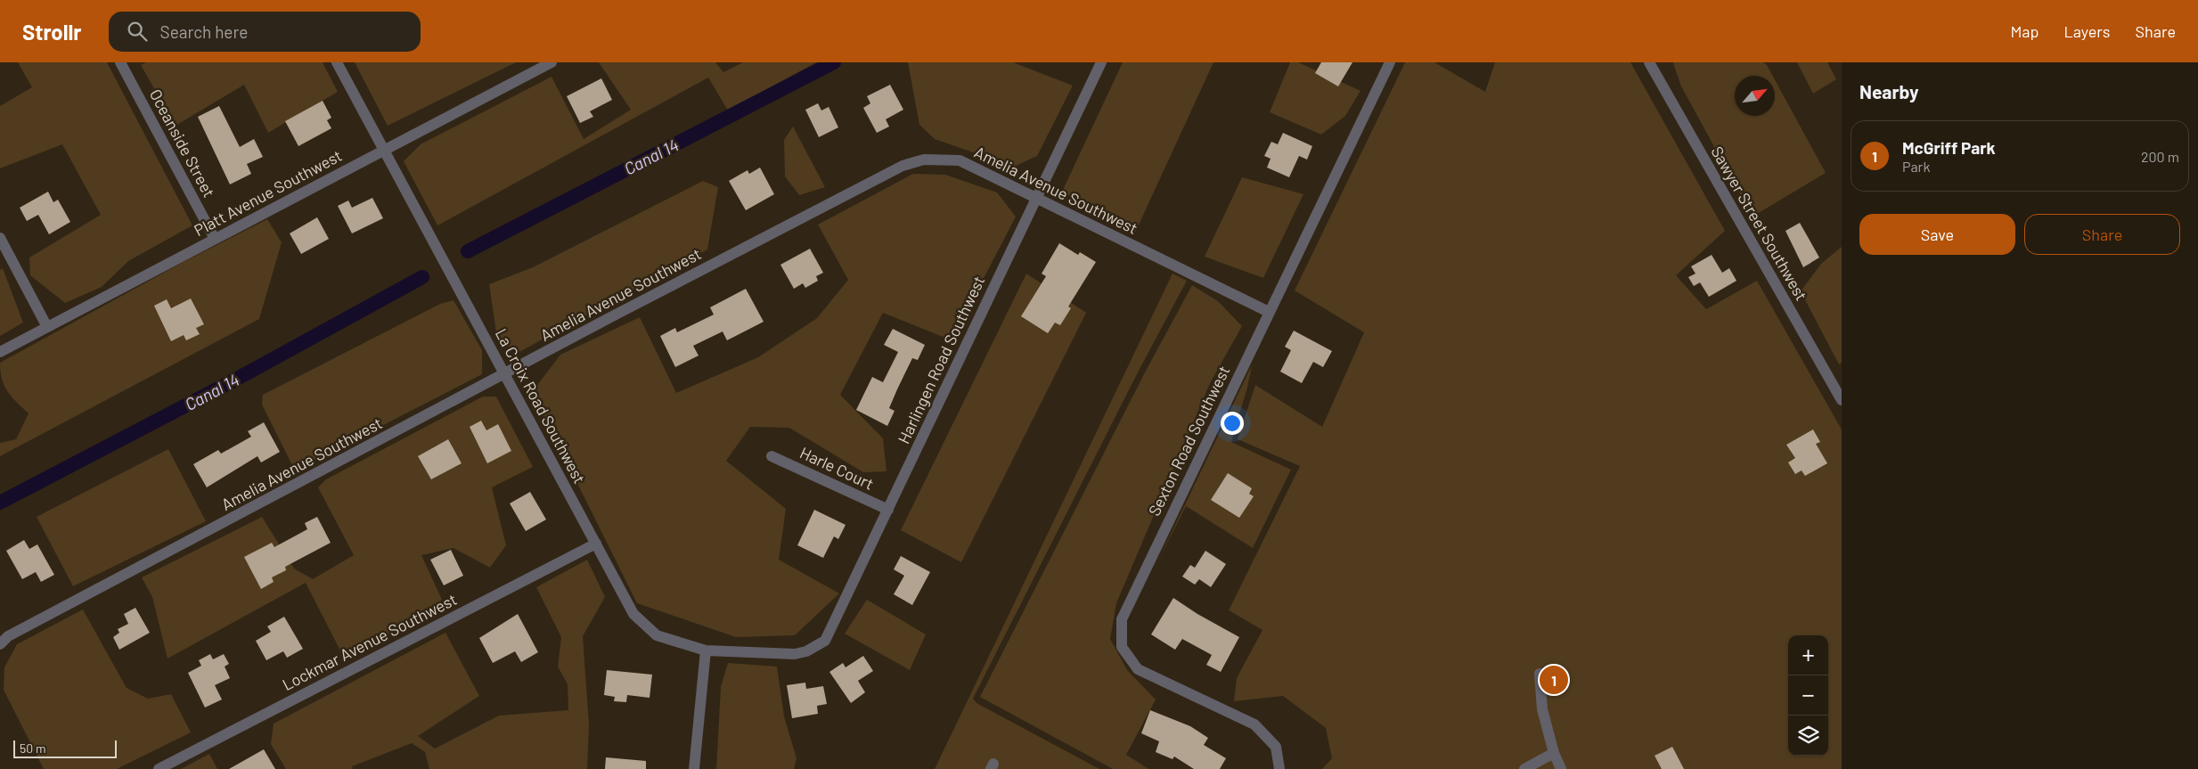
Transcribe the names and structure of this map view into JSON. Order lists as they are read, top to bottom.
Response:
{
  "streets": {
    "street": [
      "Oceanside Street",
      "Amelia Avenue Southwest",
      "Platt Avenue Southwest",
      "Sawyer Street Southwest",
      "Harlingen Road Southwest",
      "La Croix Road Southwest",
      "Sexton Road Southwest",
      "Harle Court",
      "Lockmar Avenue Southwest"
    ]
  },
  "crossings": [
    ["Oceanside Street", "Platt Avenue Southwest"],
    ["Amelia Avenue Southwest", "Harlingen Road Southwest"],
    ["Amelia Avenue Southwest", "La Croix Road Southwest"],
    ["Amelia Avenue Southwest", "Sexton Road Southwest"],
    ["Platt Avenue Southwest", "La Croix Road Southwest"],
    ["Harlingen Road Southwest", "La Croix Road Southwest"],
    ["Harlingen Road Southwest", "Harle Court"],
    ["La Croix Road Southwest", "Lockmar Avenue Southwest"]
  ],
  "water": ["Canal 14"],
  "scale_bar": "50 m",
  "north": "top right",
  "page": {
    "header": "Strollr",
    "search": "Search here",
    "nav": ["Map", "Layers", "Share"],
    "heading": "Nearby",
    "list": [
      {
        "mark": "1",
        "name": "McGriff Park",
        "note": "Park",
        "value": "200 m"
      }
    ],
    "buttons": ["Save", "Share"],
    "map_buttons": ["+", "−"],
    "pins": "1",
    "scale": "50 m"
  }
}
